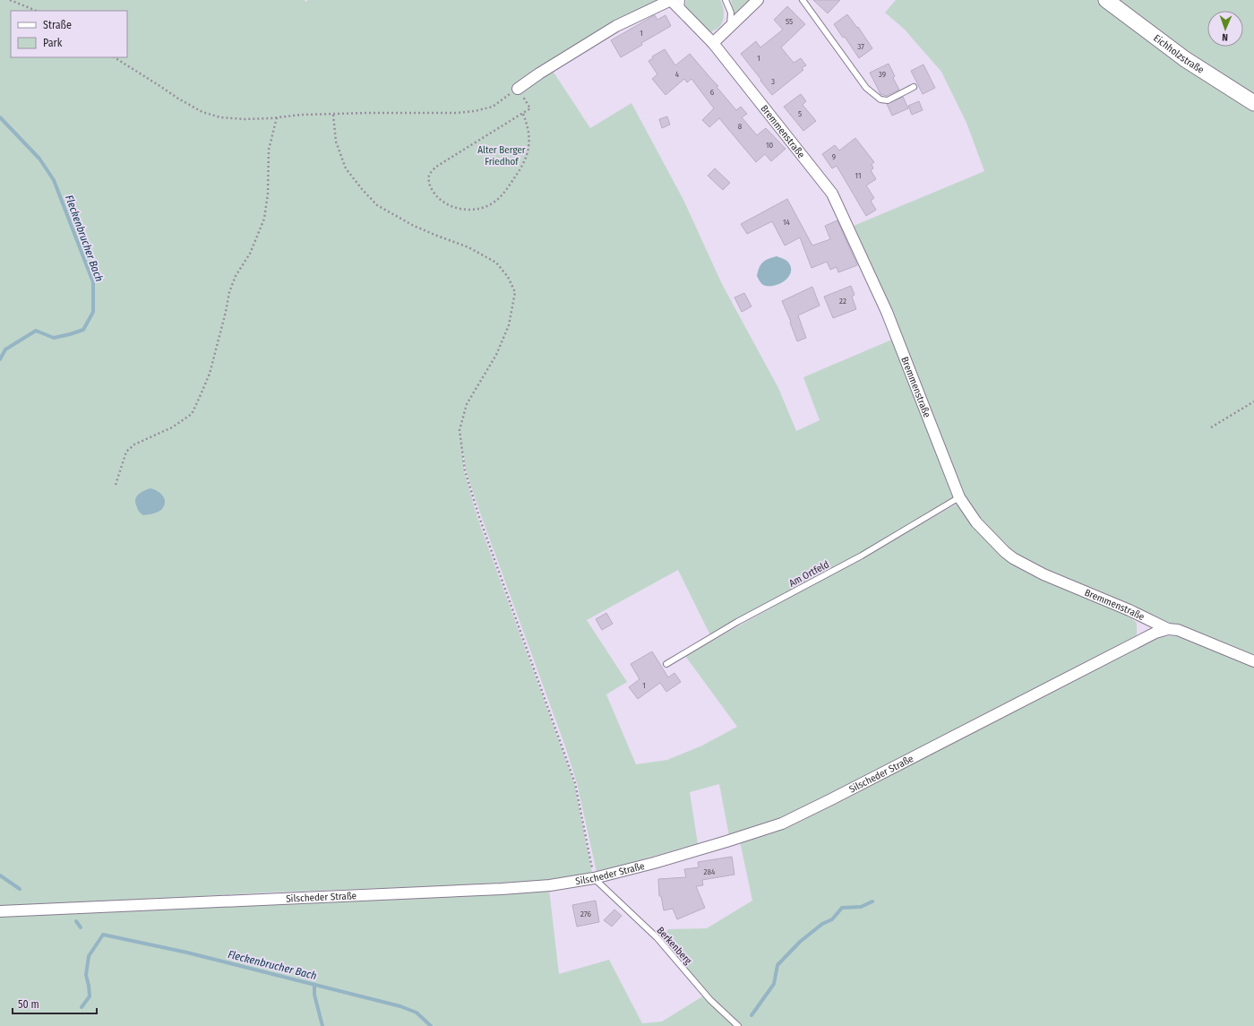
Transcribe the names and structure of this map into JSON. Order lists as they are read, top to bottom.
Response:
{
  "streets": {
    "main road": ["Eichholzstraße"],
    "street": ["Bremmenstraße", "Silscheder Straße"],
    "lane": ["Am Ortfeld", "Berkenberg"]
  },
  "crossings": [
    ["Bremmenstraße", "Am Ortfeld"],
    ["Bremmenstraße", "Silscheder Straße"],
    ["Silscheder Straße", "Berkenberg"]
  ],
  "water": ["Fleckenbrucher Bach"],
  "parks": ["Alter Berger Friedhof"],
  "house_numbers": [
    "55",
    "1",
    "37",
    "1",
    "4",
    "39",
    "3",
    "6",
    "5",
    "8",
    "10",
    "9",
    "11",
    "14",
    "22",
    "1",
    "284",
    "276"
  ],
  "legend": ["Straße", "Park"],
  "scale_bar": "50 m",
  "north": "bottom"
}
